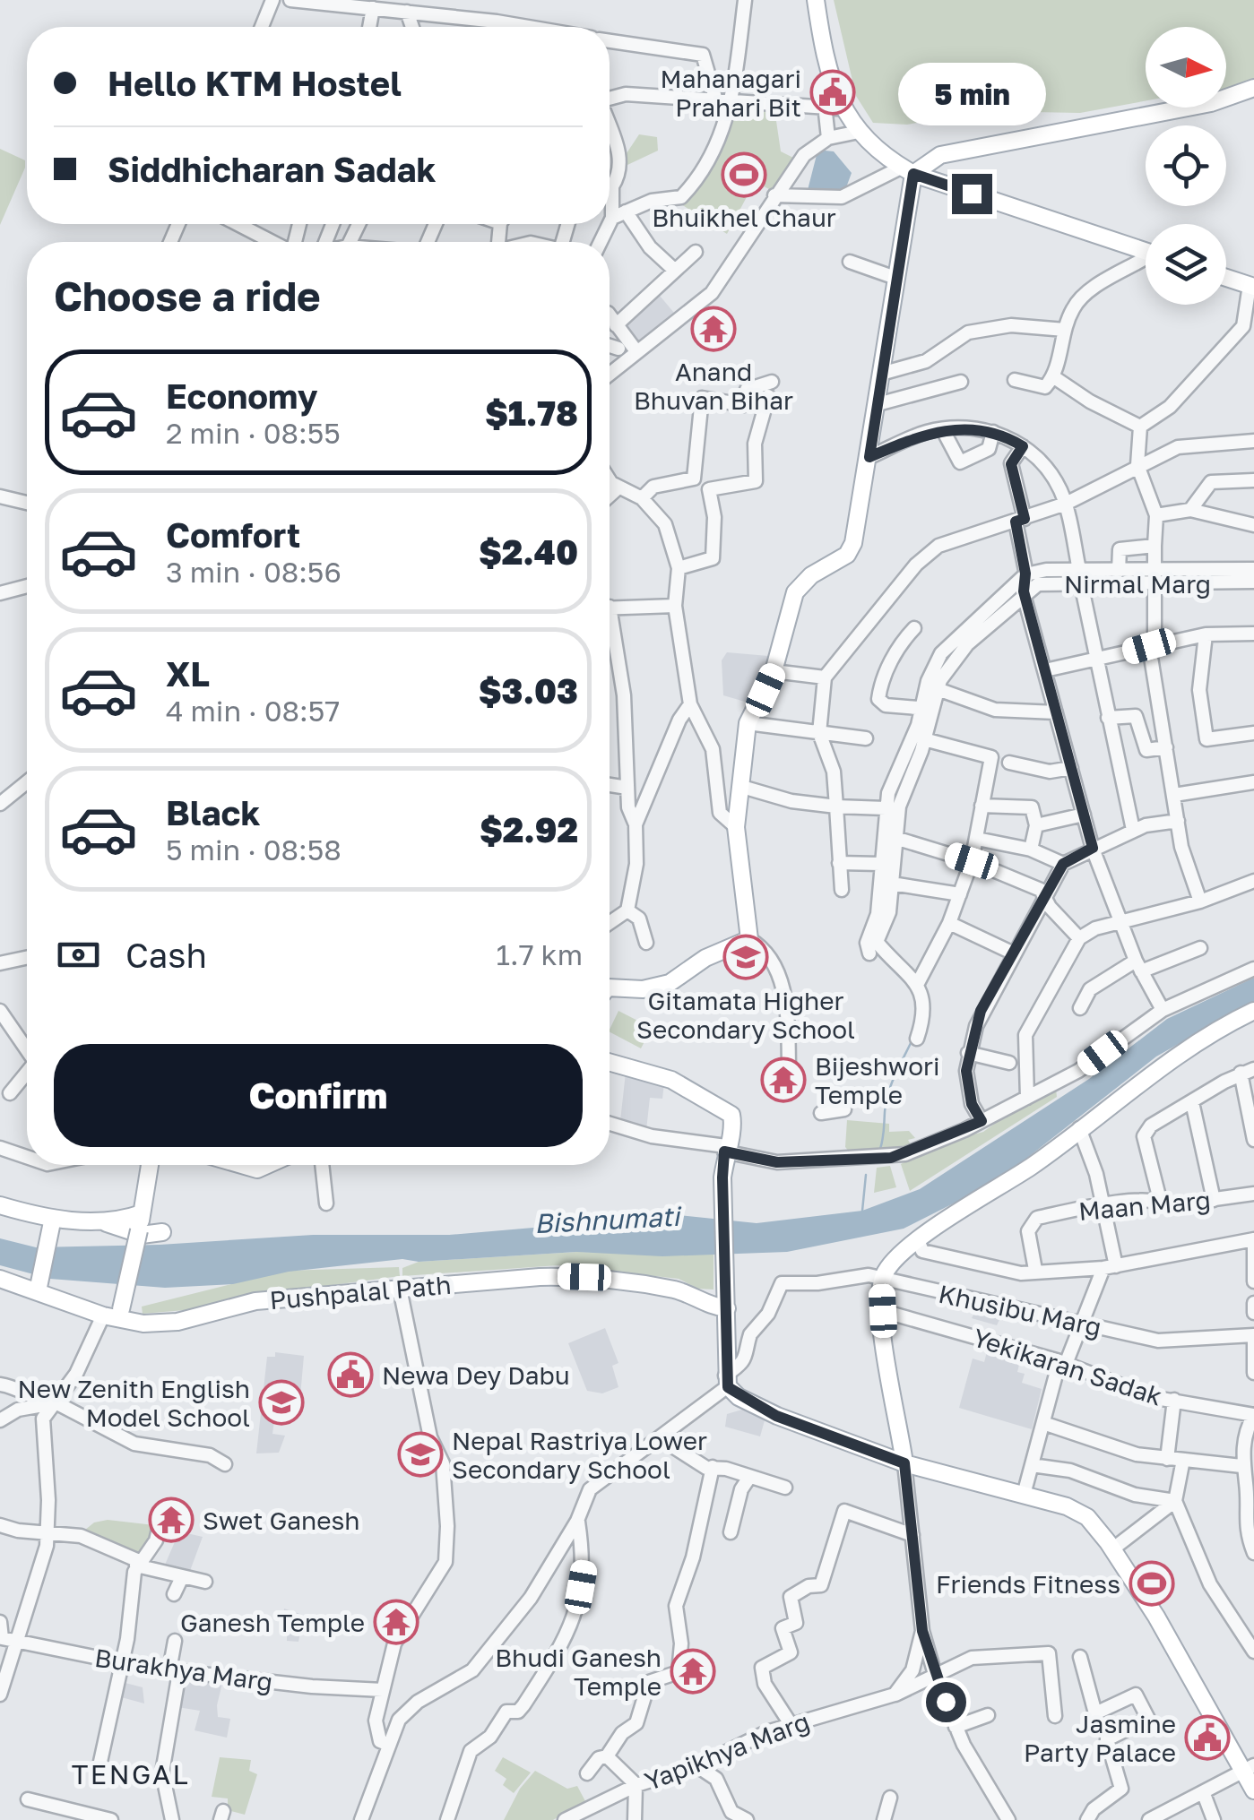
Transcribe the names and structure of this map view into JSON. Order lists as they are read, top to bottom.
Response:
{
  "streets": {
    "main road": ["Pushpalal Path"],
    "street": [
      "Nirmal Marg",
      "Maan Marg",
      "Khusibu Marg",
      "Yekikaran Sadak",
      "Burakhya Marg",
      "Yapikhya Marg"
    ]
  },
  "districts": ["TENGAL"],
  "water": ["Bishnumati"],
  "places": {
    "public building": ["Mahanagari Prahari Bit", "Newa Dey Dabu", "Jasmine Party Palace"],
    "sports": ["Bhuikhel Chaur", "Friends Fitness"],
    "temple": [
      "Anand Bhuvan Bihar",
      "Bijeshwori Temple",
      "Swet Ganesh",
      "Ganesh Temple",
      "Bhudi Ganesh Temple"
    ],
    "school or university": ["Gitamata Higher Secondary School", "New Zenith English Model School", "Nepal Rastriya Lower Secondary School"]
  },
  "north": "right",
  "page": {
    "banner": ["Hello KTM Hostel", "Siddhicharan Sadak"],
    "bubble": "5 min",
    "heading": "Choose a ride",
    "list": [
      {
        "name": "Economy",
        "note": "2 min · 08:55",
        "value": "$1.78"
      },
      {
        "name": "Comfort",
        "note": "3 min · 08:56",
        "value": "$2.40"
      },
      {
        "name": "XL",
        "note": "4 min · 08:57",
        "value": "$3.03"
      },
      {
        "name": "Black",
        "note": "5 min · 08:58",
        "value": "$2.92"
      }
    ],
    "pay": ["Cash", "1.7 km"],
    "buttons": "Confirm"
  }
}
